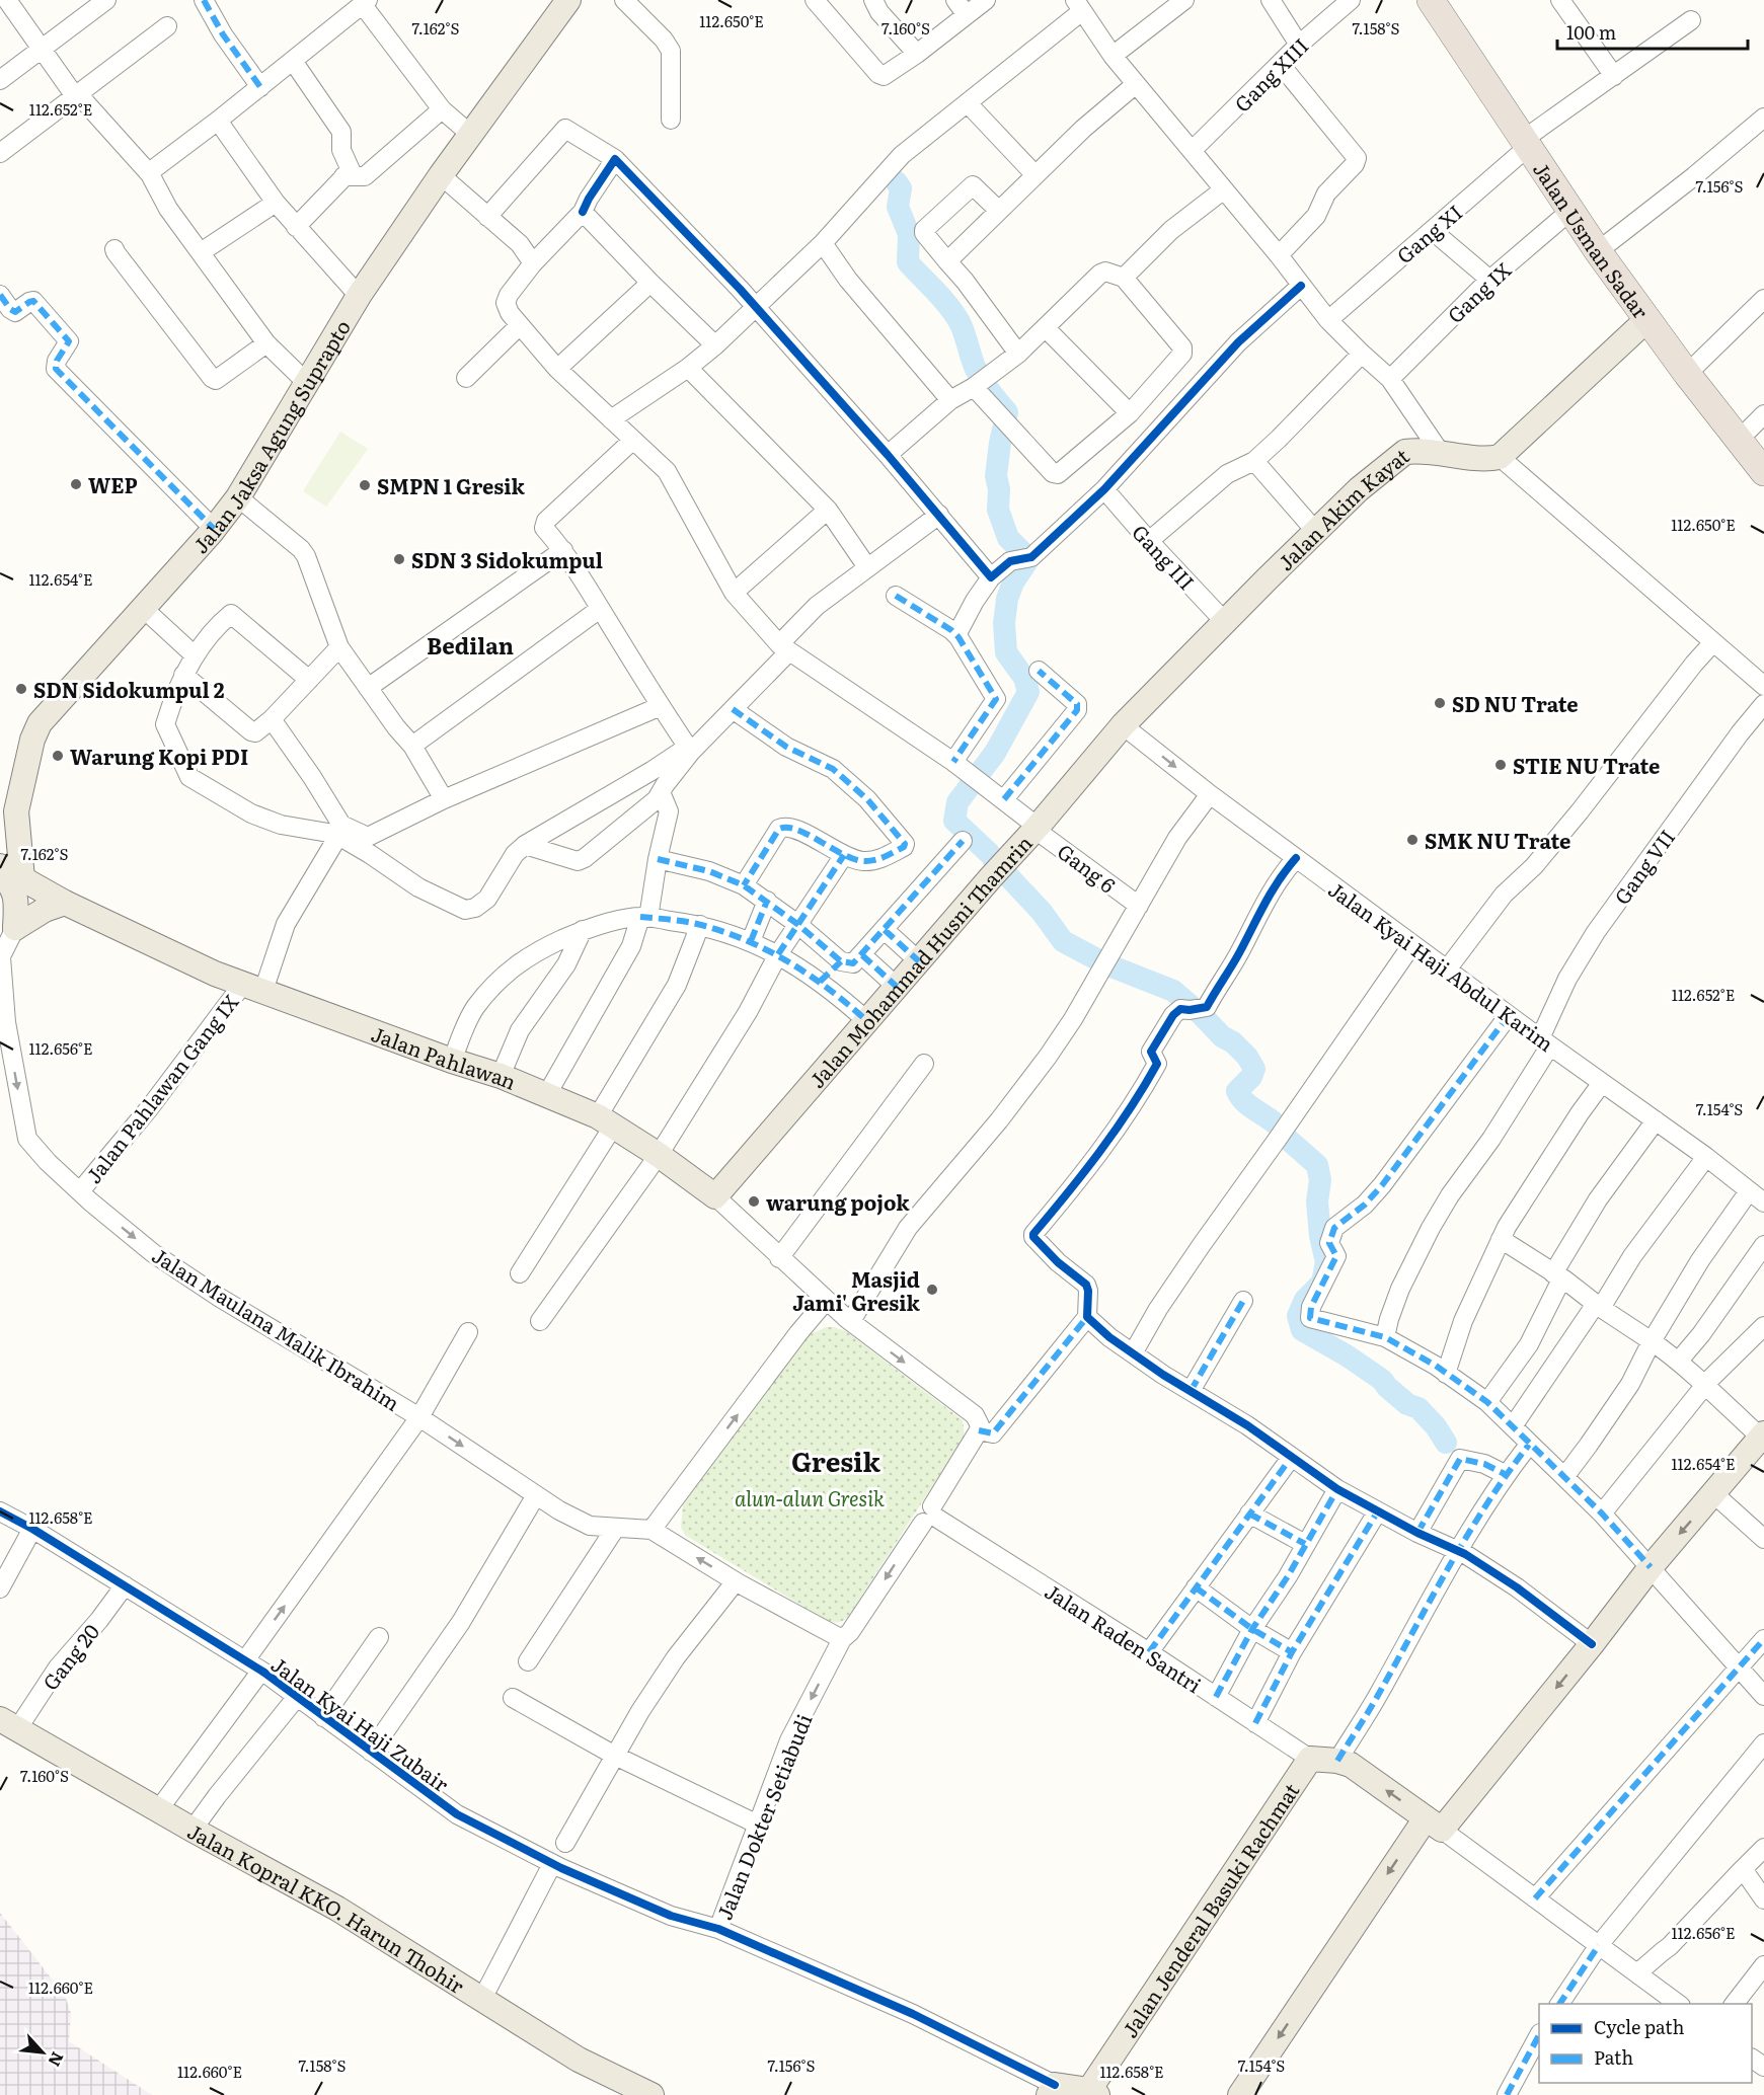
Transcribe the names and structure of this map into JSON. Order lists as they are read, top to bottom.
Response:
{
  "streets": {
    "highway": ["Jalan Usman Sadar"],
    "main road": [
      "Jalan Jaksa Agung Suprapto",
      "Jalan Akim Kayat",
      "Jalan Mohammad Husni Thamrin",
      "Jalan Pahlawan",
      "Jalan Kopral KKO. Harun Thohir",
      "Jalan Jenderal Basuki Rachmat"
    ],
    "street": [
      "Gang XIII",
      "Gang XI",
      "Gang IX",
      "Gang III",
      "Gang VII",
      "Gang 6",
      "Jalan Kyai Haji Abdul Karim",
      "Jalan Pahlawan Gang IX",
      "Jalan Maulana Malik Ibrahim",
      "Jalan Raden Santri",
      "Gang 20",
      "Jalan Kyai Haji Zubair",
      "Jalan Dokter Setiabudi"
    ]
  },
  "crossings": [
    ["Gang XI", "Jalan Usman Sadar"],
    ["Jalan Usman Sadar", "Gang IX"],
    ["Jalan Jaksa Agung Suprapto", "Jalan Pahlawan"],
    ["Jalan Akim Kayat", "Gang III"],
    ["Jalan Akim Kayat", "Jalan Mohammad Husni Thamrin"],
    ["Jalan Akim Kayat", "Jalan Kyai Haji Abdul Karim"],
    ["Gang VII", "Jalan Kyai Haji Abdul Karim"],
    ["Gang 6", "Jalan Mohammad Husni Thamrin"],
    ["Jalan Mohammad Husni Thamrin", "Jalan Kyai Haji Abdul Karim"],
    ["Jalan Mohammad Husni Thamrin", "Jalan Pahlawan"],
    ["Jalan Pahlawan", "Jalan Pahlawan Gang IX"],
    ["Jalan Pahlawan", "Jalan Dokter Setiabudi"],
    ["Jalan Pahlawan Gang IX", "Jalan Maulana Malik Ibrahim"],
    ["Jalan Raden Santri", "Jalan Dokter Setiabudi"],
    ["Jalan Raden Santri", "Jalan Jenderal Basuki Rachmat"],
    ["Gang 20", "Jalan Kyai Haji Zubair"],
    ["Gang 20", "Jalan Kopral KKO. Harun Thohir"],
    ["Jalan Kyai Haji Zubair", "Jalan Dokter Setiabudi"]
  ],
  "one_way": ["Jalan Maulana Malik Ibrahim"],
  "districts": ["Bedilan", "Gresik"],
  "parks": ["alun-alun Gresik"],
  "places": [
    "WEP",
    "SMPN 1 Gresik",
    "SDN 3 Sidokumpul",
    "SDN Sidokumpul 2",
    "SD NU Trate",
    "Warung Kopi PDI",
    "STIE NU Trate",
    "SMK NU Trate",
    "warung pojok",
    "Masjid Jami' Gresik"
  ],
  "legend": ["Cycle path", "Path"],
  "scale_bar": "100 m",
  "north": "bottom right",
  "coordinates": [
    "112.650°E",
    "7.162°S",
    "7.160°S",
    "7.158°S",
    "112.652°E",
    "7.156°S",
    "112.654°E",
    "112.656°E",
    "7.154°S",
    "112.658°E",
    "112.660°E"
  ]
}
